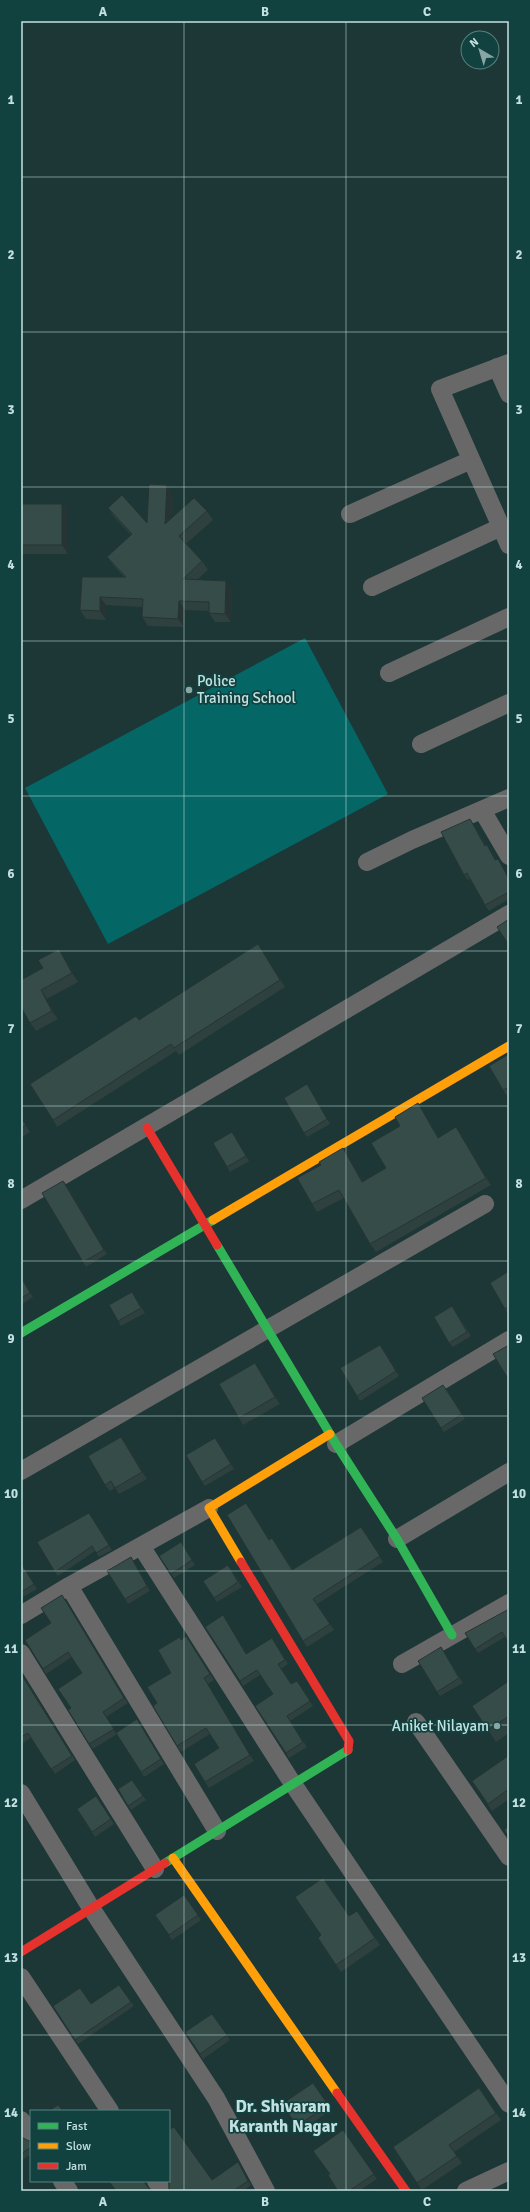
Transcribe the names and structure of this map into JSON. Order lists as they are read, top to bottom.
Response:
{
  "districts": ["Dr. Shivaram Karanth Nagar"],
  "places": ["Police Training School", "Aniket Nilayam"],
  "legend": ["Fast", "Slow", "Jam"],
  "north": "top left",
  "grid": {
    "columns": ["A", "B", "C"],
    "rows": [
      "1",
      "2",
      "3",
      "4",
      "5",
      "6",
      "7",
      "8",
      "9",
      "10",
      "11",
      "12",
      "13",
      "14"
    ]
  }
}
